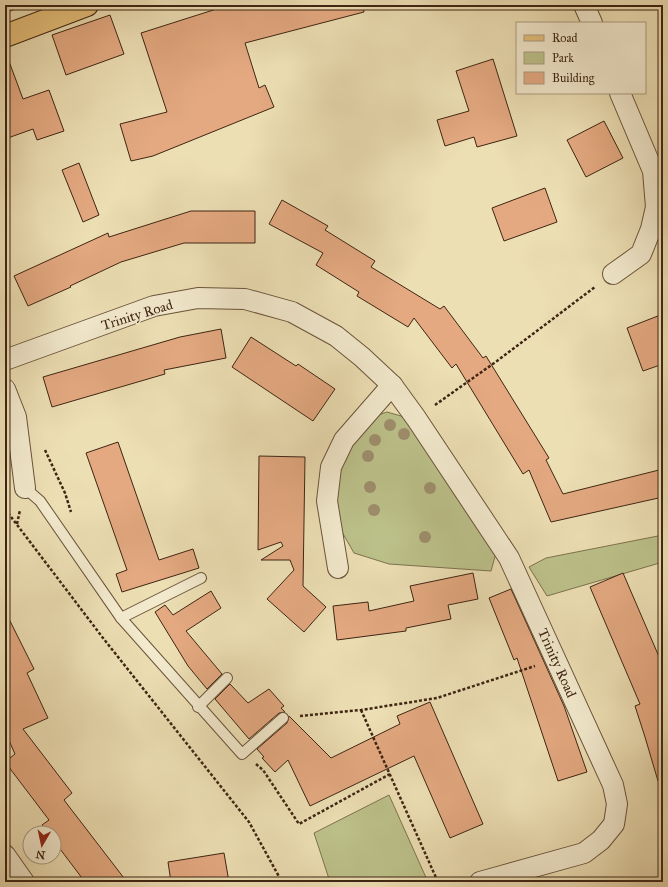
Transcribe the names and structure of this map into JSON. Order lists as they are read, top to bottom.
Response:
{
  "streets": {
    "street": ["Trinity Road"]
  },
  "legend": ["Road", "Park", "Building"],
  "north": "bottom"
}
